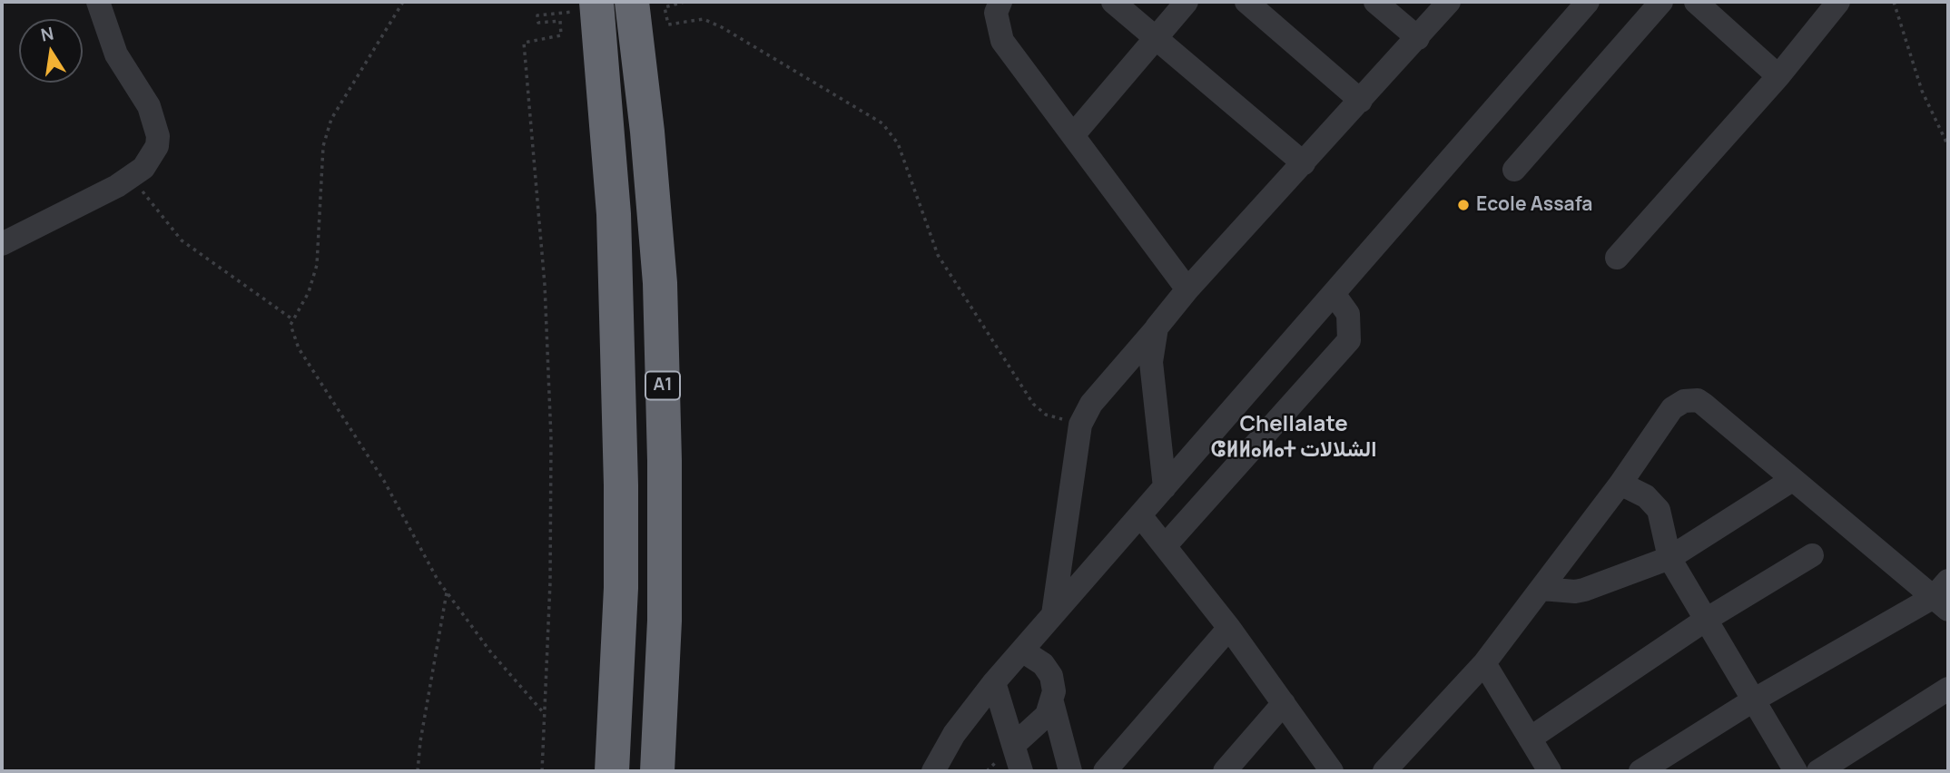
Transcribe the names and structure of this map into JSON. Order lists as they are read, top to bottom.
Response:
{
  "streets": {
    "highway": ["A1"]
  },
  "districts": ["Chellalate ⵛⵍⵍⴰⵍⴰⵜ الشلالات"],
  "places": ["Ecole Assafa"],
  "north": "top"
}
